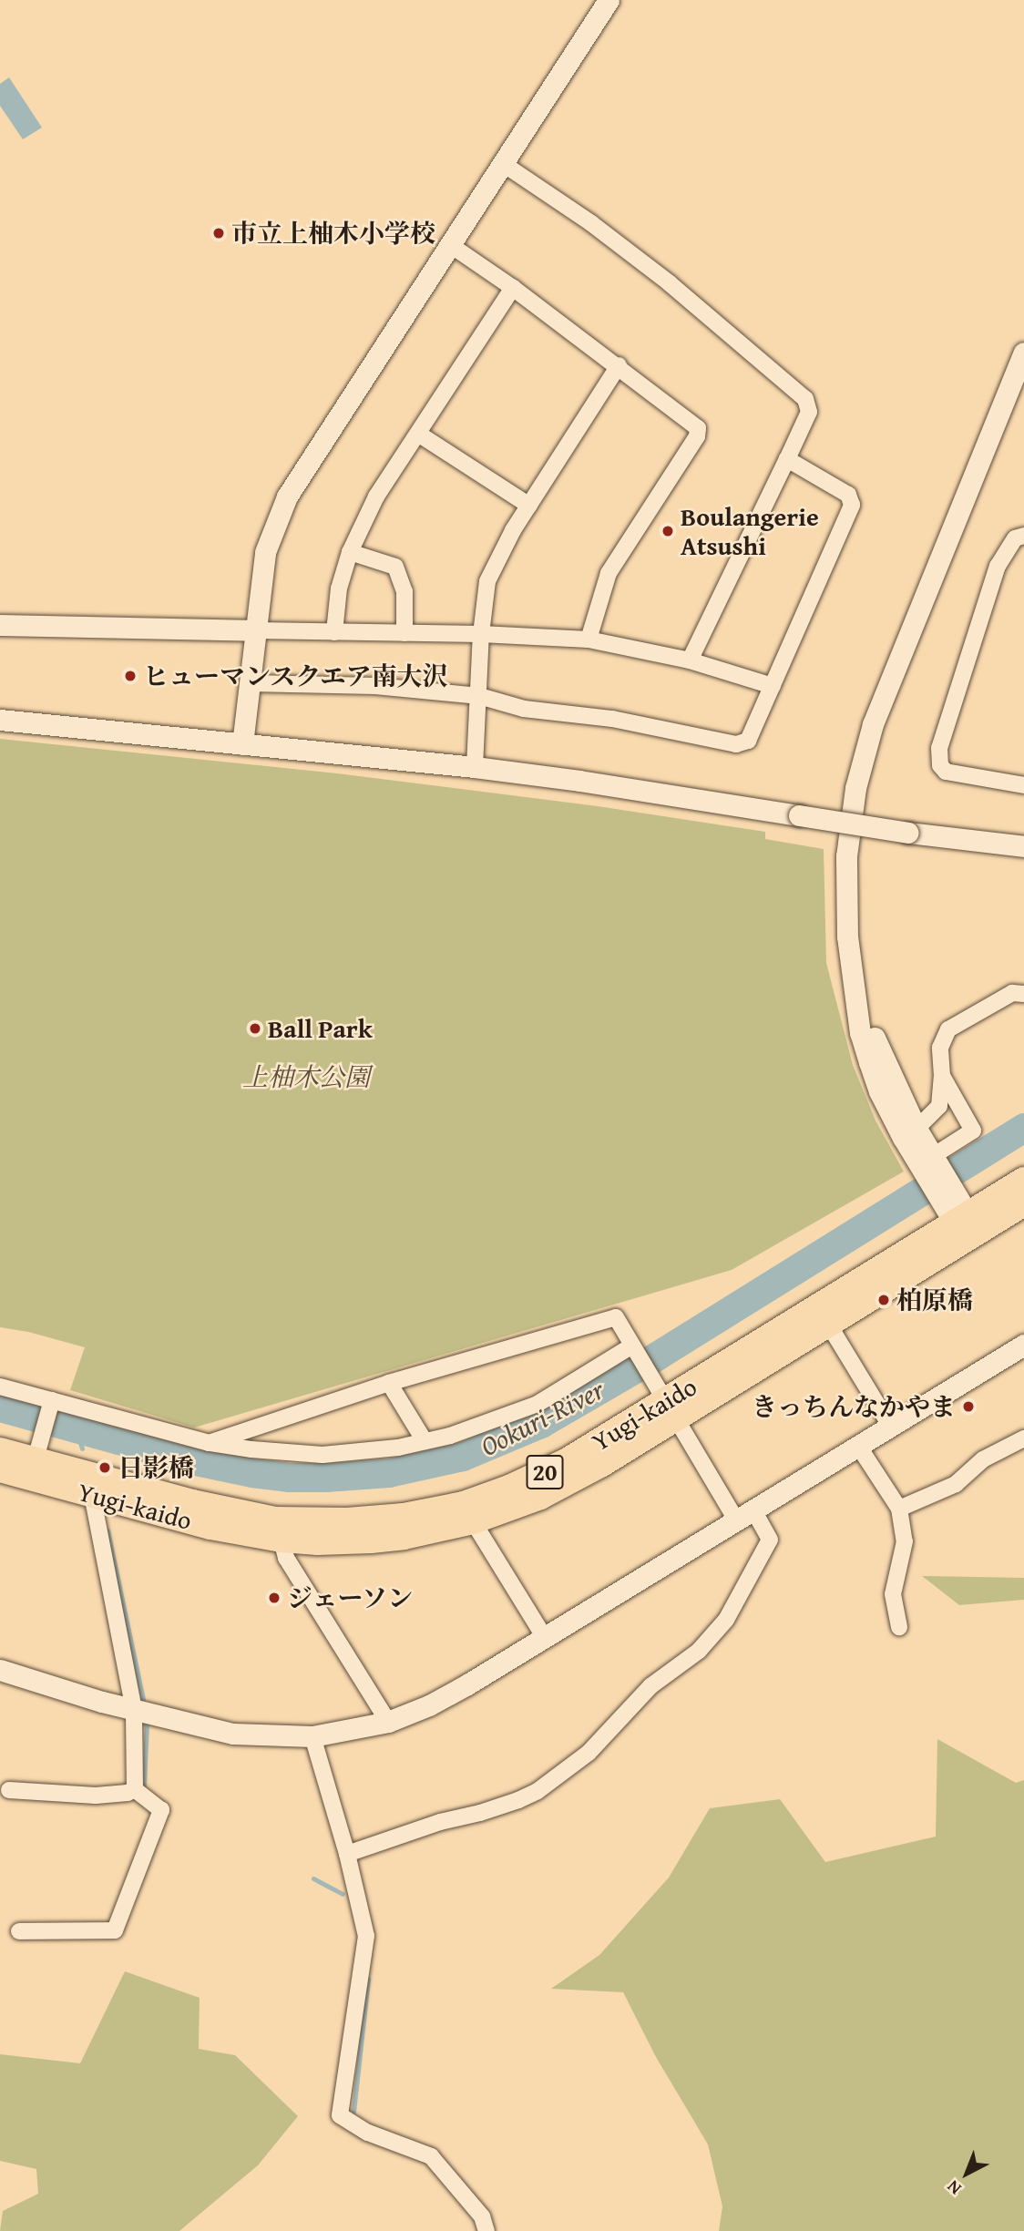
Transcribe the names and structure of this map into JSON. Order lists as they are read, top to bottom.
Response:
{
  "streets": {
    "main road": ["Yugi-kaido", "20"]
  },
  "water": ["Ookuri-River"],
  "parks": ["上柚木公園"],
  "places": [
    "市立上柚木小学校",
    "Boulangerie Atsushi",
    "ヒューマンスクエア南大沢",
    "Ball Park",
    "柏原橋",
    "きっちんなかやま",
    "日影橋",
    "ジェーソン"
  ],
  "north": "bottom left"
}
